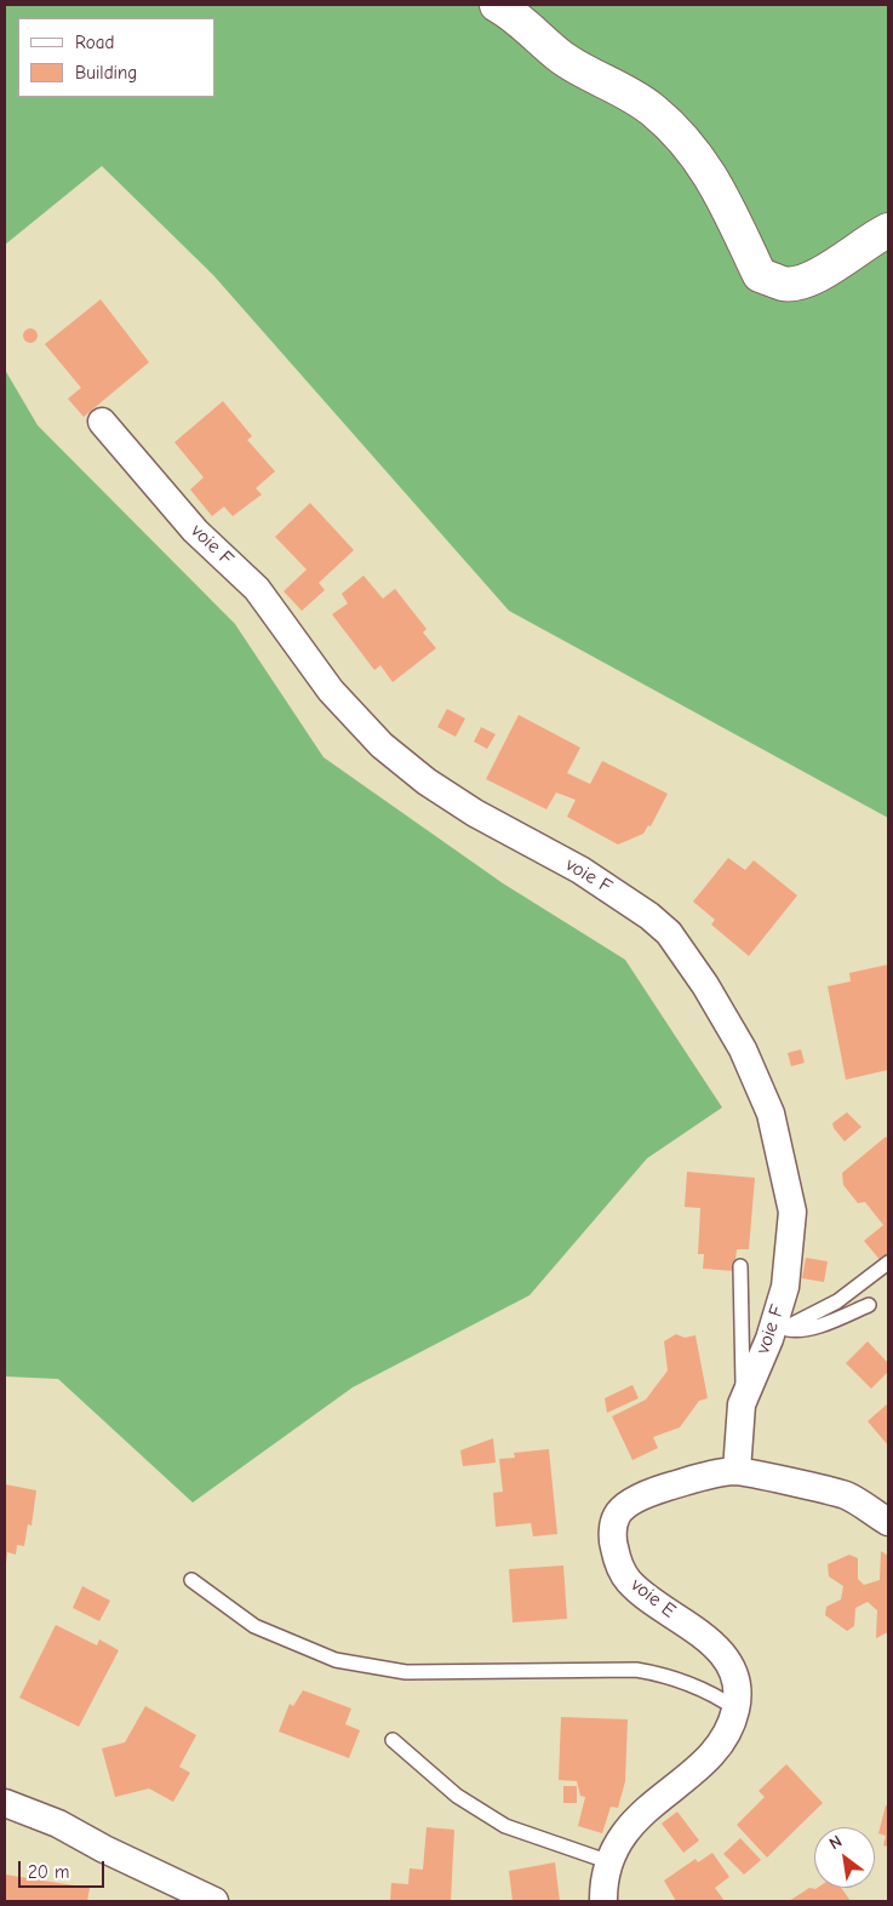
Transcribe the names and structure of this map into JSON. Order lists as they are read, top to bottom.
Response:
{
  "streets": {
    "street": ["voie F", "voie E"]
  },
  "crossings": [
    ["voie F", "voie E"]
  ],
  "legend": ["Road", "Building"],
  "scale_bar": "20 m",
  "north": "top left"
}
